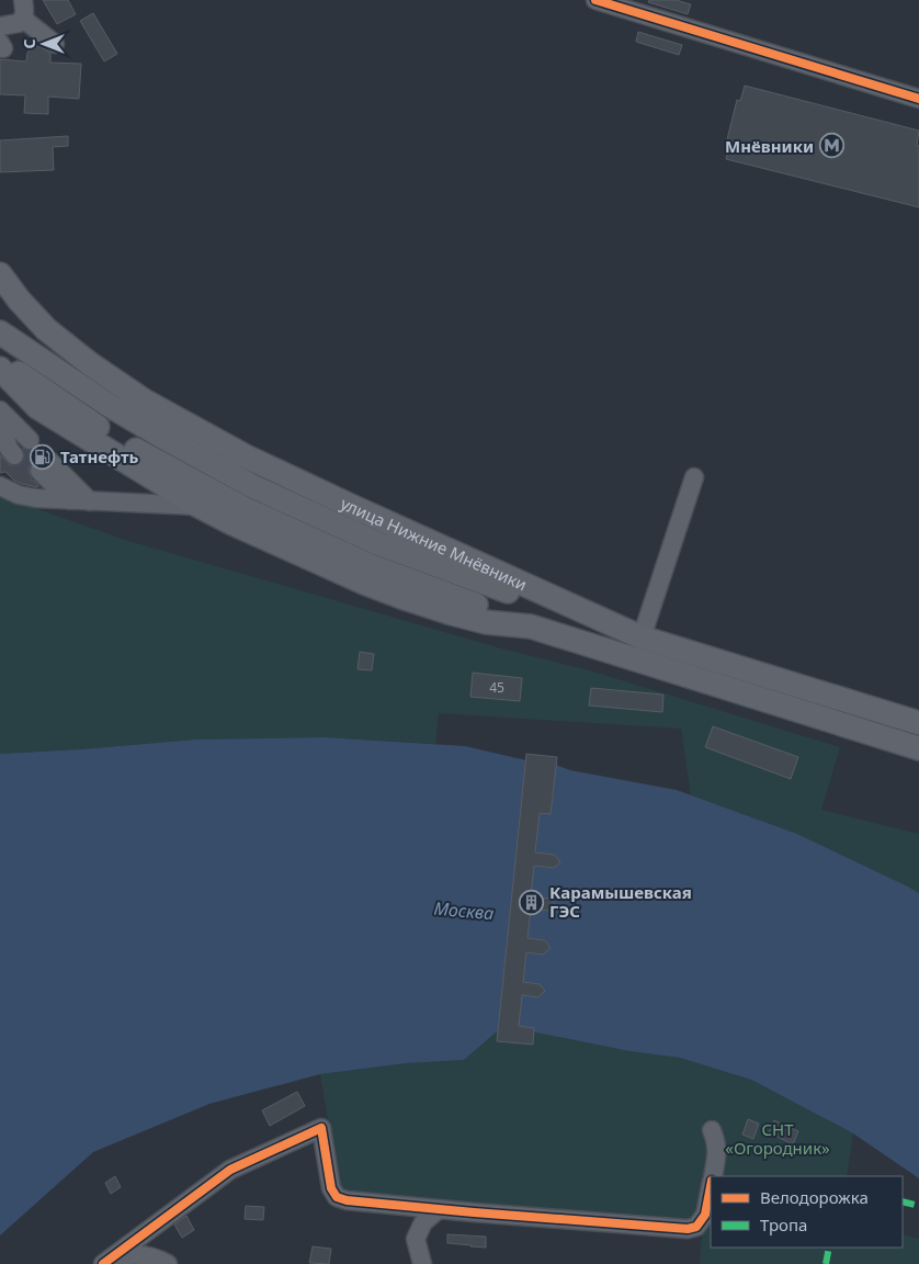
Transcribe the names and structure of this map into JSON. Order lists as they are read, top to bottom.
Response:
{
  "streets": {
    "main road": ["улица Нижние Мнёвники"]
  },
  "water": ["Москва"],
  "parks": ["СНТ «Огородник»"],
  "places": {
    "metro station": ["Мнёвники"],
    "fuel station": ["Татнефть"],
    "building": ["Карамышевская ГЭС"]
  },
  "house_numbers": ["45"],
  "legend": ["Велодорожка", "Тропа"],
  "north": "left"
}
